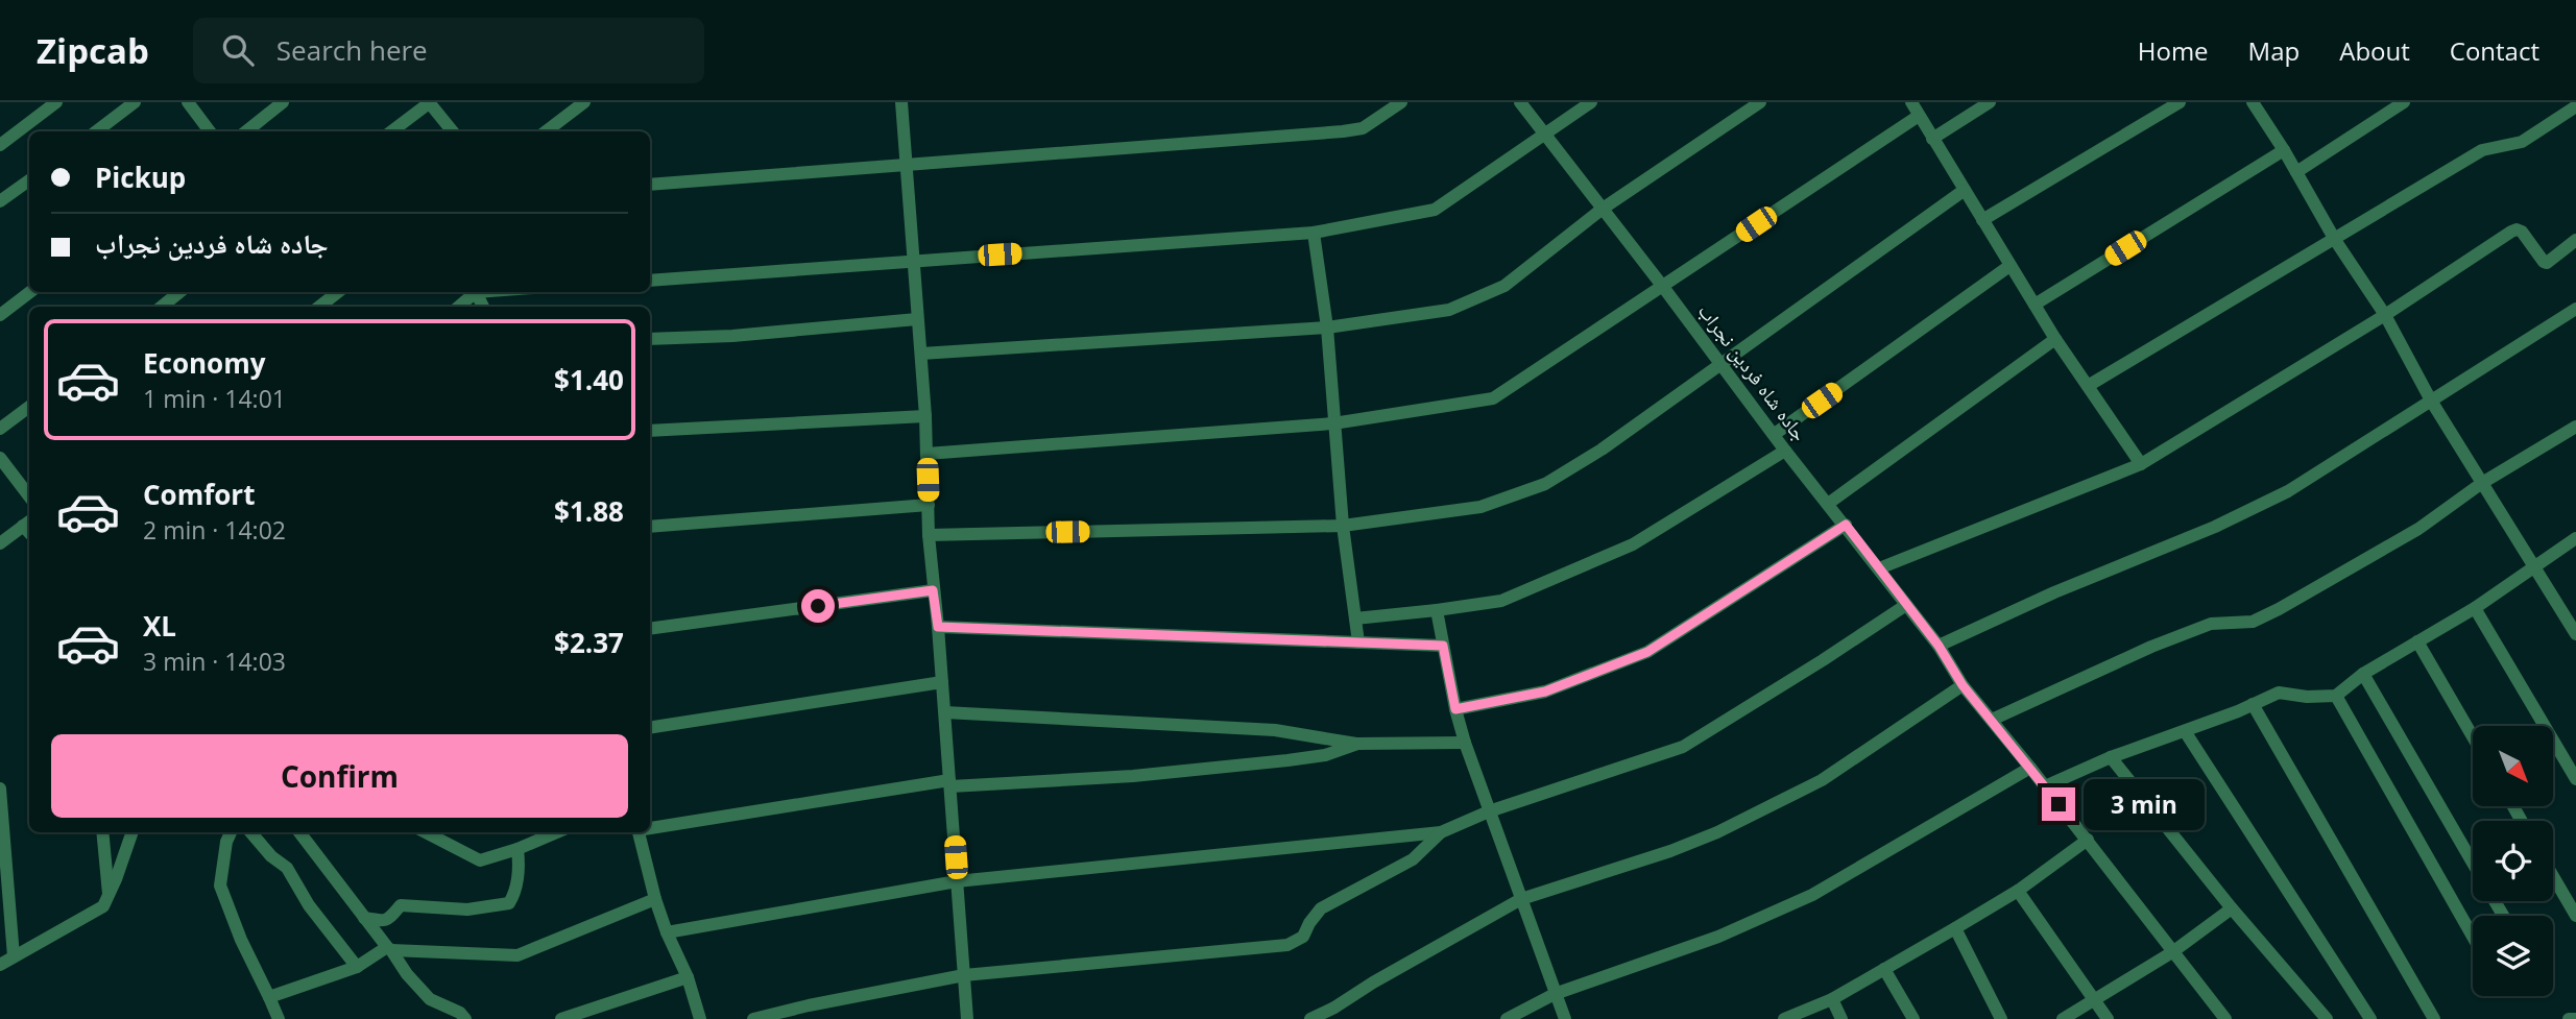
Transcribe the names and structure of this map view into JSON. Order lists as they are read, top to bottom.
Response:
{
  "streets": {
    "street": ["جاده شاه فردین نجراب"]
  },
  "north": "bottom right",
  "page": {
    "header": "Zipcab",
    "search": "Search here",
    "nav": [
      "Home",
      "Map",
      "About",
      "Contact"
    ],
    "banner": ["Pickup", "جاده شاه فردین نجراب"],
    "list": [
      {
        "name": "Economy",
        "note": "1 min · 14:01",
        "value": "$1.40"
      },
      {
        "name": "Comfort",
        "note": "2 min · 14:02",
        "value": "$1.88"
      },
      {
        "name": "XL",
        "note": "3 min · 14:03",
        "value": "$2.37"
      }
    ],
    "buttons": "Confirm",
    "bubble": "3 min"
  }
}
